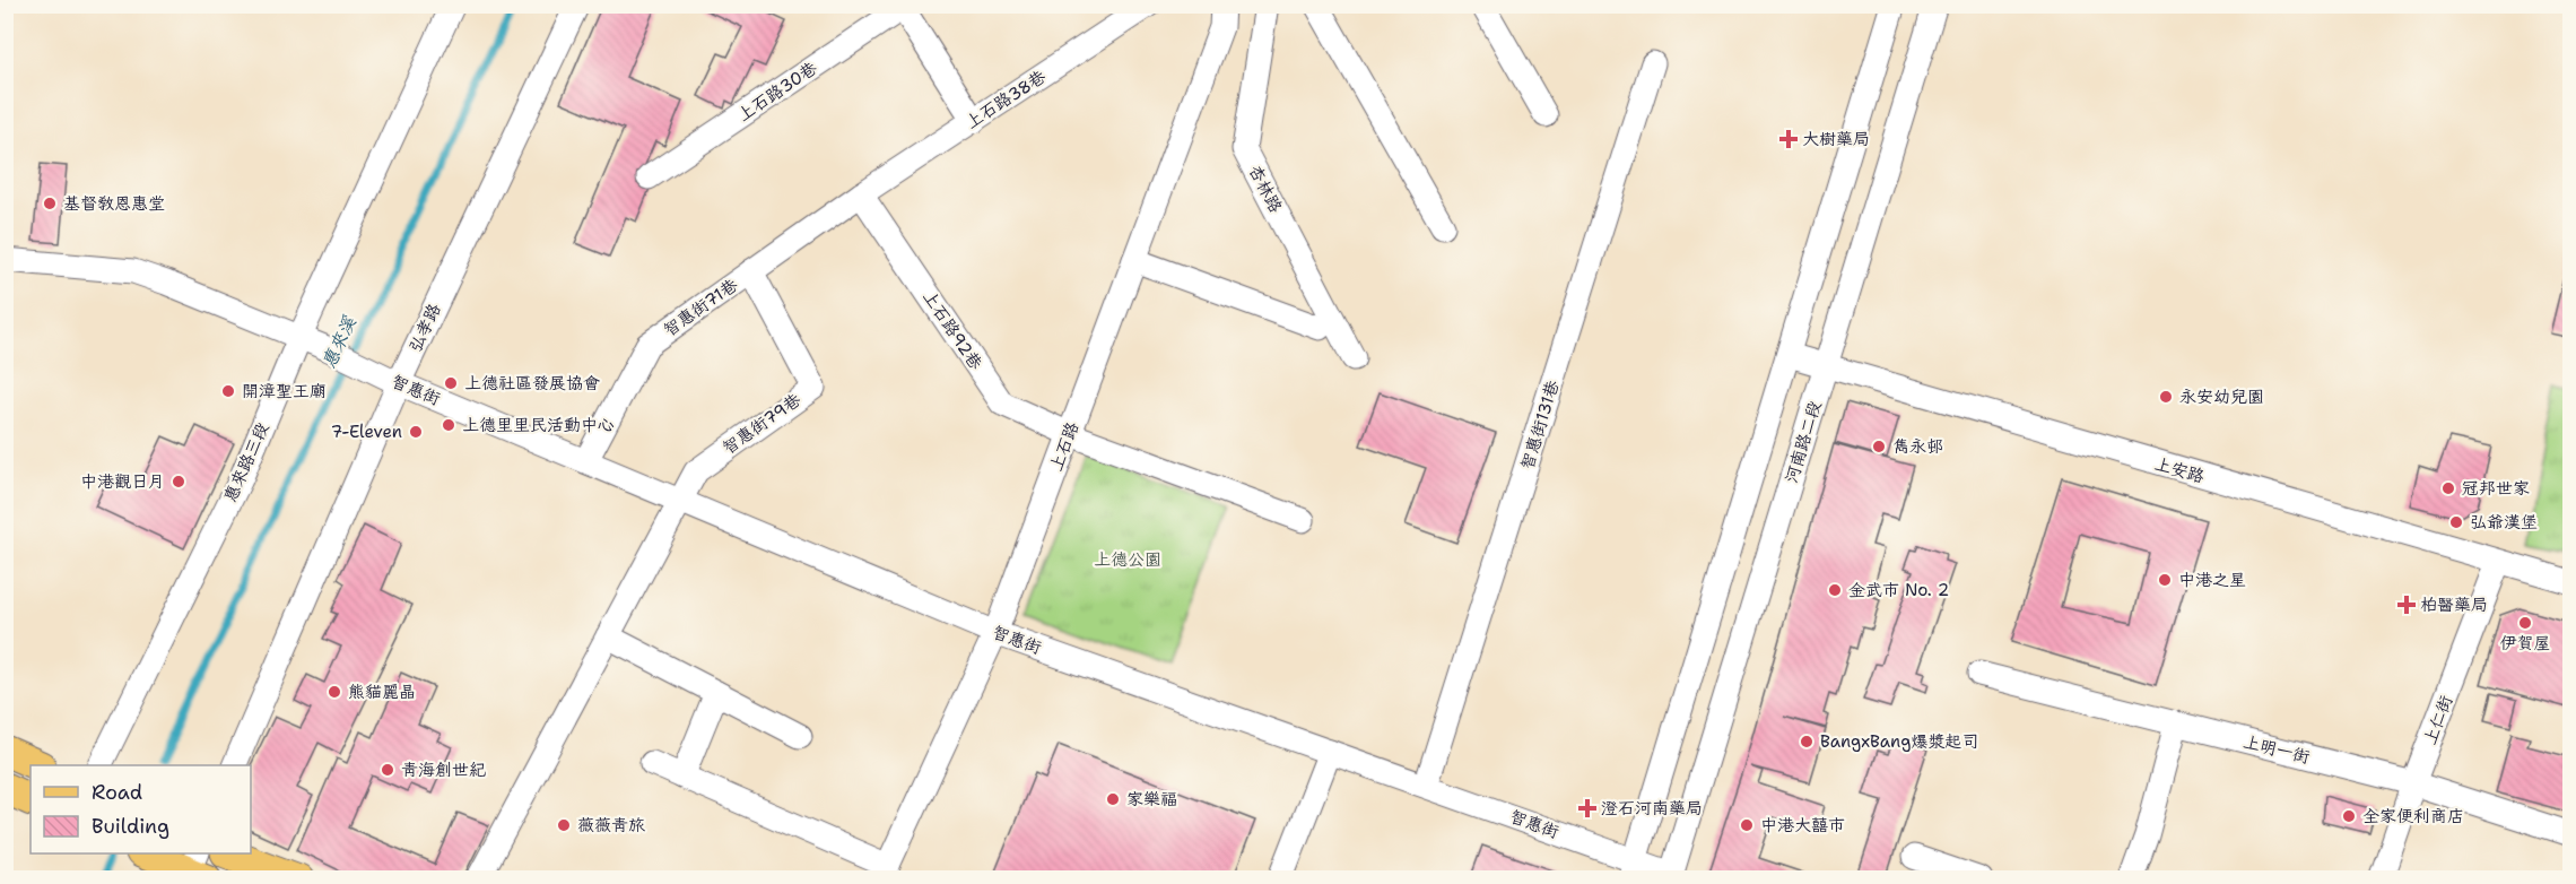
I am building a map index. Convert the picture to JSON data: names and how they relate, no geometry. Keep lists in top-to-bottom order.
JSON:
{
  "streets": {
    "street": [
      "上石路30巷",
      "上石路38巷",
      "杏林路",
      "智惠街71巷",
      "弘孝路",
      "上石路92巷",
      "智惠街",
      "智惠街79巷",
      "智惠街131巷",
      "河南路二段",
      "上石路",
      "惠來路三段",
      "上安路",
      "上仁街",
      "上明一街"
    ]
  },
  "crossings": [
    ["上石路38巷", "智惠街71巷"],
    ["上石路38巷", "上石路92巷"],
    ["智惠街71巷", "上石路92巷"],
    ["智惠街71巷", "智惠街"],
    ["智惠街71巷", "智惠街79巷"],
    ["弘孝路", "智惠街"],
    ["上石路92巷", "上石路"],
    ["智惠街", "智惠街79巷"],
    ["智惠街", "智惠街131巷"],
    ["智惠街", "河南路二段"],
    ["智惠街", "上石路"],
    ["智惠街", "惠來路三段"],
    ["河南路二段", "上安路"],
    ["上安路", "上仁街"],
    ["上仁街", "上明一街"]
  ],
  "water": ["惠來溪"],
  "parks": ["上德公園"],
  "places": {
    "health": ["大樹藥局", "柏醫藥局", "澄石河南藥局"],
    "other": [
      "基督教恩惠堂",
      "上德社區發展協會",
      "開漳聖王廟",
      "永安幼兒園",
      "上德里里民活動中心",
      "7-Eleven",
      "雋永邨",
      "中港觀日月",
      "冠邦世家",
      "弘爺漢堡",
      "中港之星",
      "金武市 No. 2",
      "伊賀屋",
      "熊貓麗晶",
      "BangxBang爆漿起司",
      "青海創世紀",
      "家樂福",
      "全家便利商店",
      "薇薇青旅",
      "中港大囍市"
    ]
  },
  "legend": ["Road", "Building"]
}
